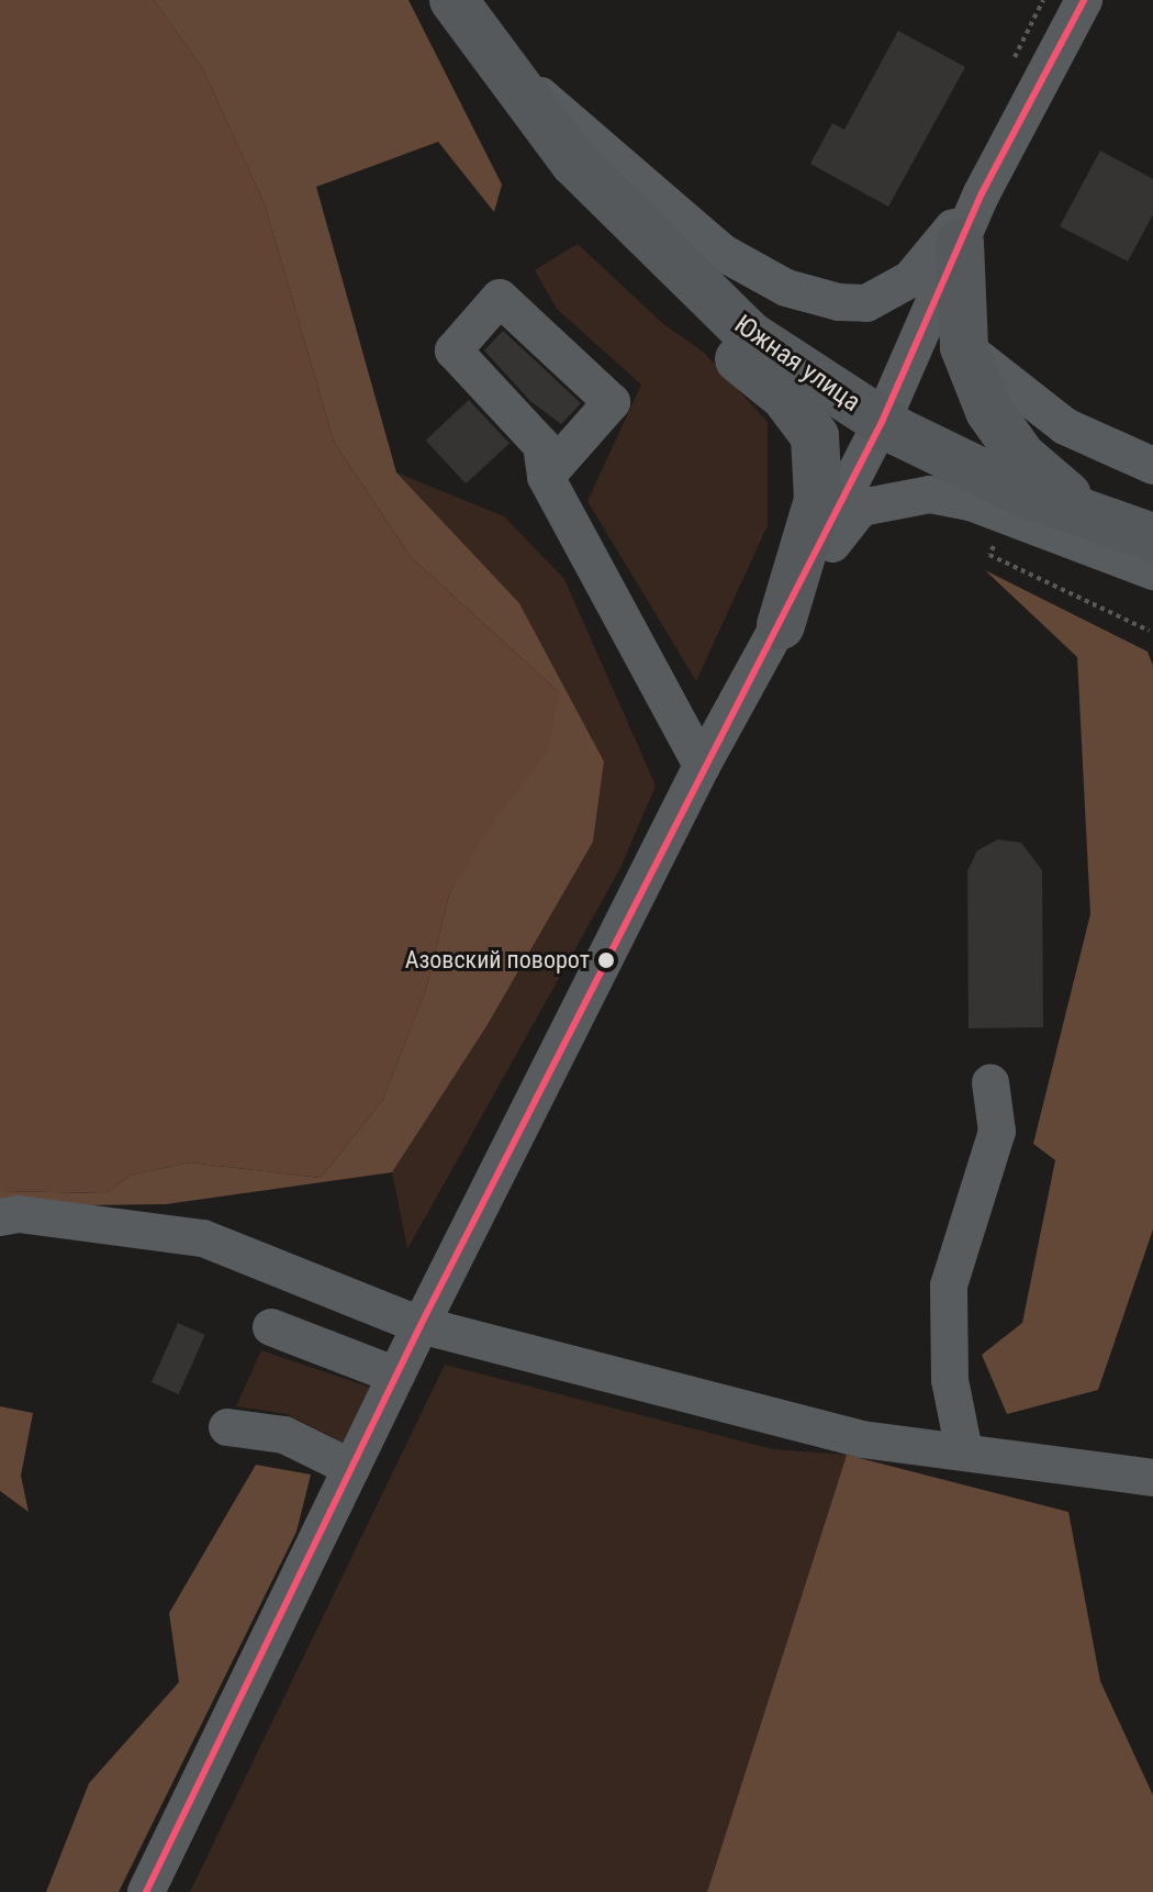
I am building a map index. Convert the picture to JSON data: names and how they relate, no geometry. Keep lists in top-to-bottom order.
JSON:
{
  "streets": {
    "highway": ["Южная улица"]
  },
  "places": ["Азовский поворот"]
}
